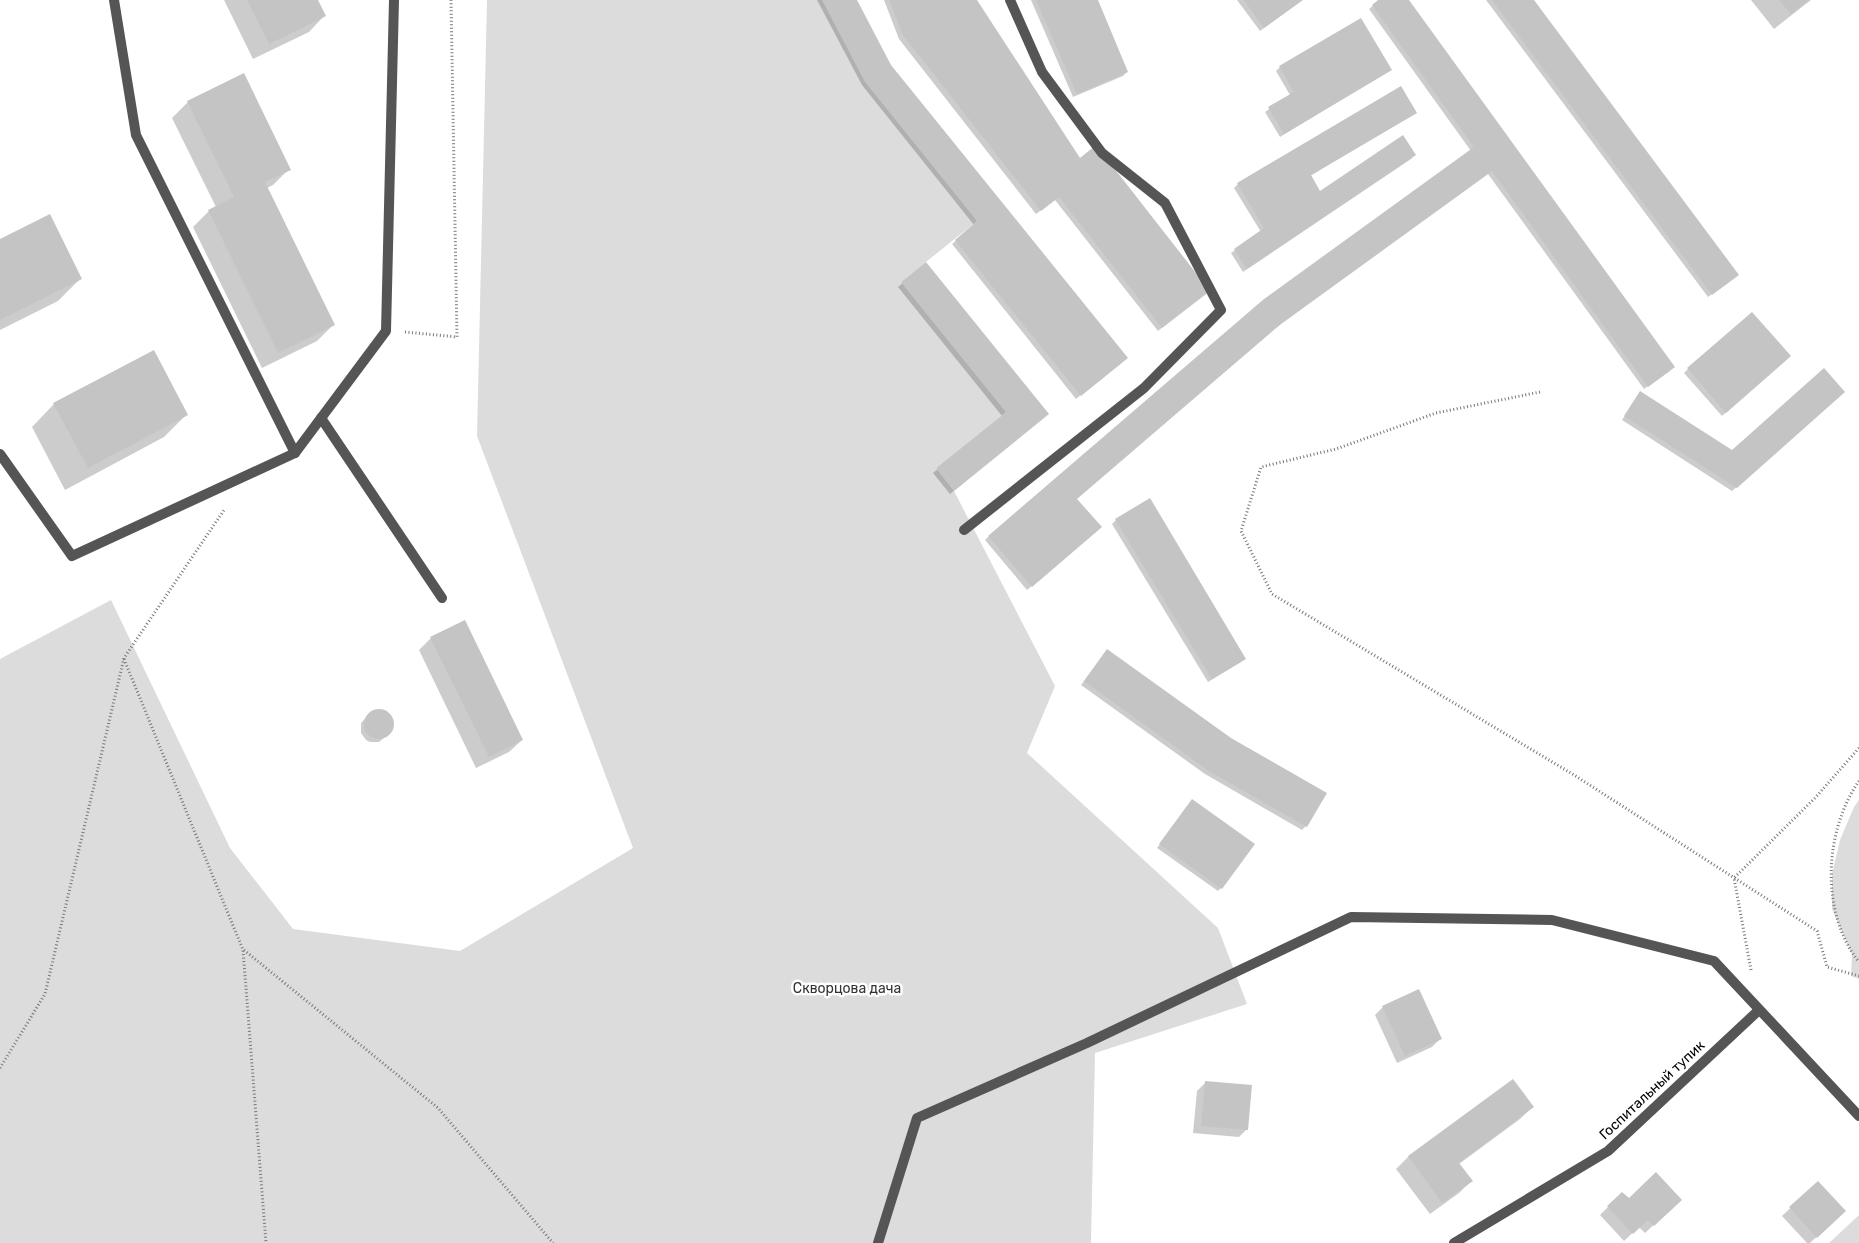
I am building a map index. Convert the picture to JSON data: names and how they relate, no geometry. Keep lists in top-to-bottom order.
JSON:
{
  "streets": {
    "street": ["Госпитальный тупик"]
  },
  "parks": ["Скворцова дача"]
}
